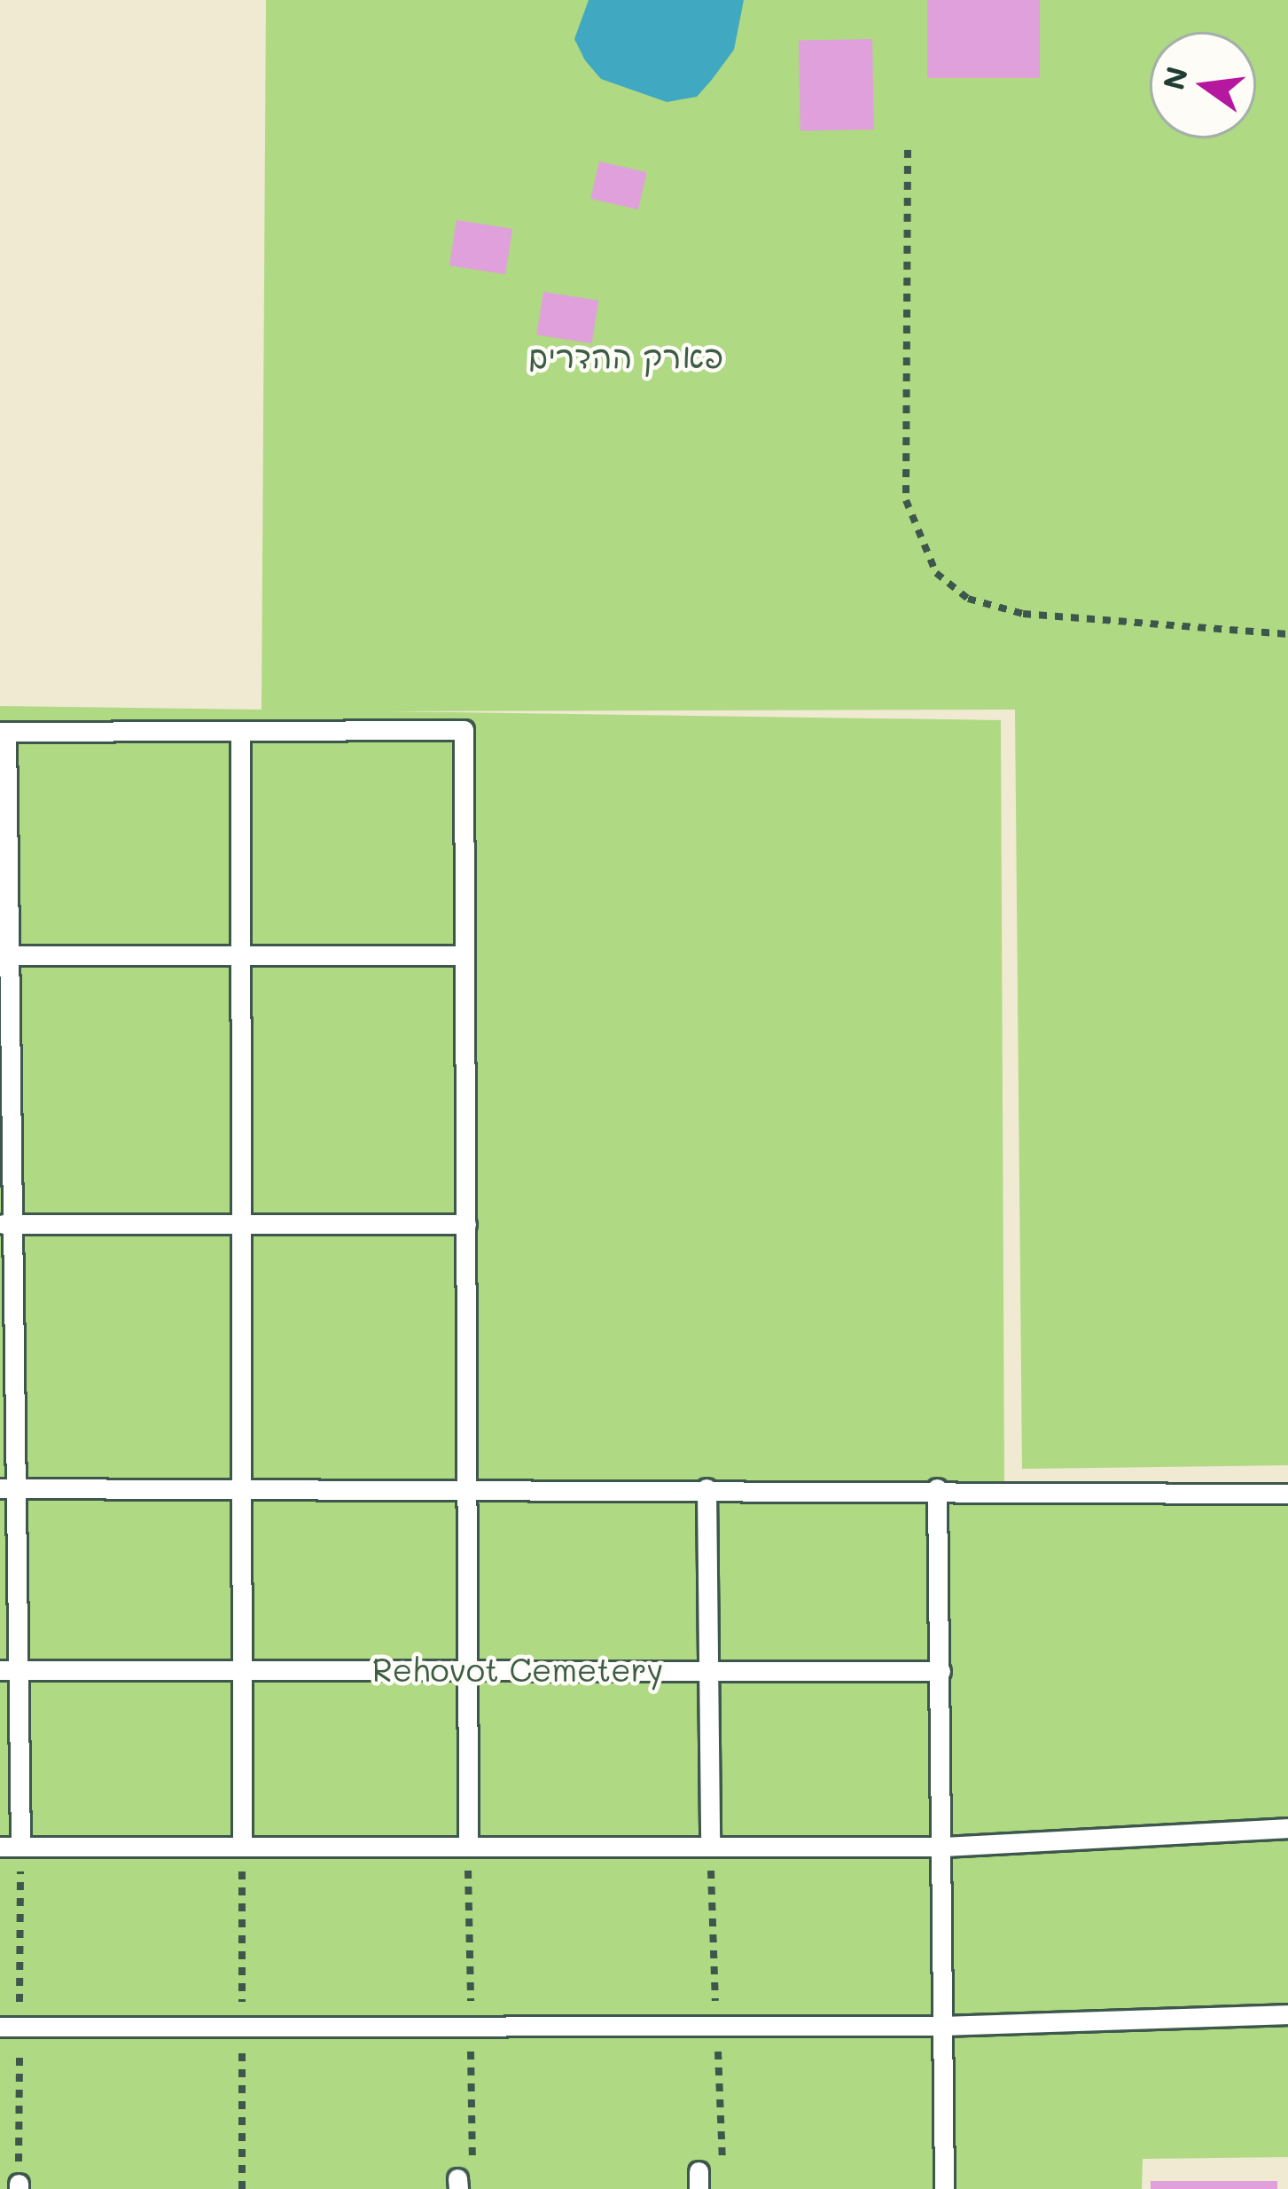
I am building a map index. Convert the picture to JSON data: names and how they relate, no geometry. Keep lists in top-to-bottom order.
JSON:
{
  "parks": ["פארק ההדרים", "Rehovot Cemetery"],
  "north": "left"
}
